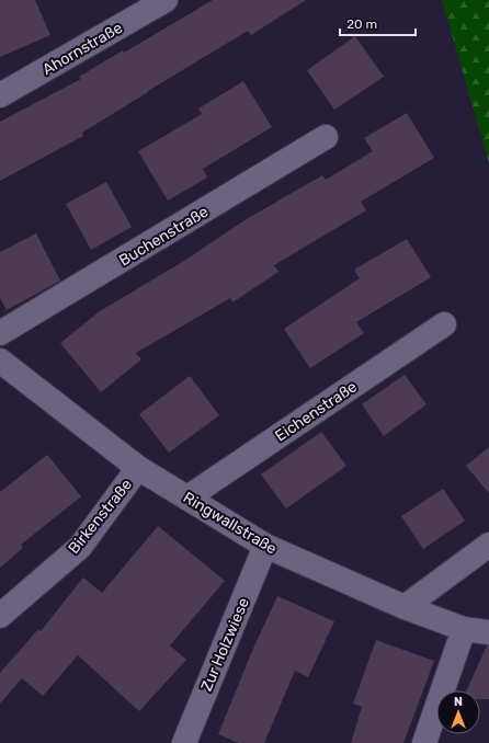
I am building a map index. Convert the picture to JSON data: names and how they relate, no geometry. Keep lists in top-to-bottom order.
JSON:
{
  "streets": {
    "street": [
      "Ahornstraße",
      "Buchenstraße",
      "Eichenstraße",
      "Birkenstraße",
      "Ringwallstraße",
      "Zur Holzwiese"
    ]
  },
  "crossings": [
    ["Eichenstraße", "Ringwallstraße"],
    ["Birkenstraße", "Ringwallstraße"],
    ["Ringwallstraße", "Zur Holzwiese"]
  ],
  "scale_bar": "20 m",
  "north": "top"
}
